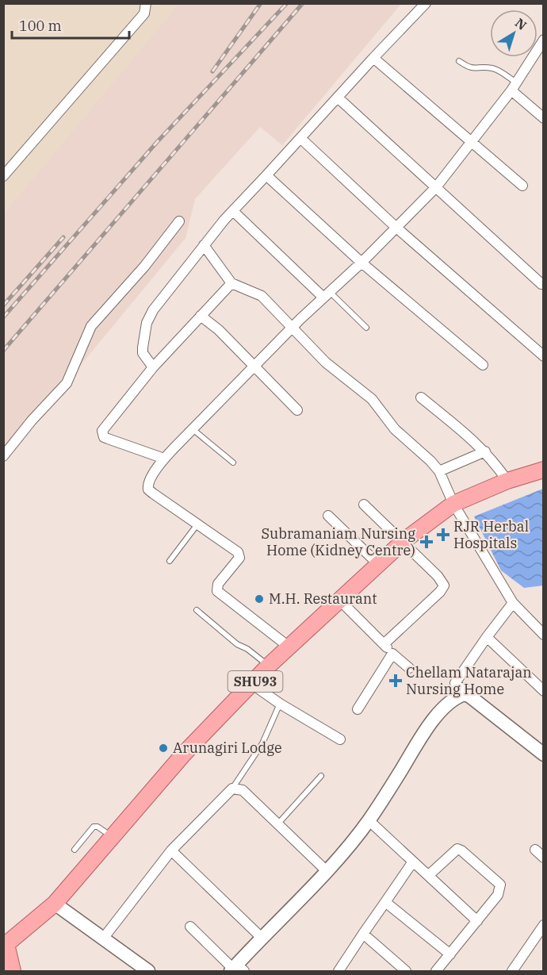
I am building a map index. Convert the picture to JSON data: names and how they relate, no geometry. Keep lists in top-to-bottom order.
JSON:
{
  "streets": {
    "main road": ["SHU93"]
  },
  "places": {
    "health": ["RJR Herbal Hospitals", "Subramaniam Nursing Home (Kidney Centre)", "Chellam Natarajan Nursing Home"],
    "other": ["M.H. Restaurant", "Arunagiri Lodge"]
  },
  "scale_bar": "100 m",
  "north": "top right"
}
